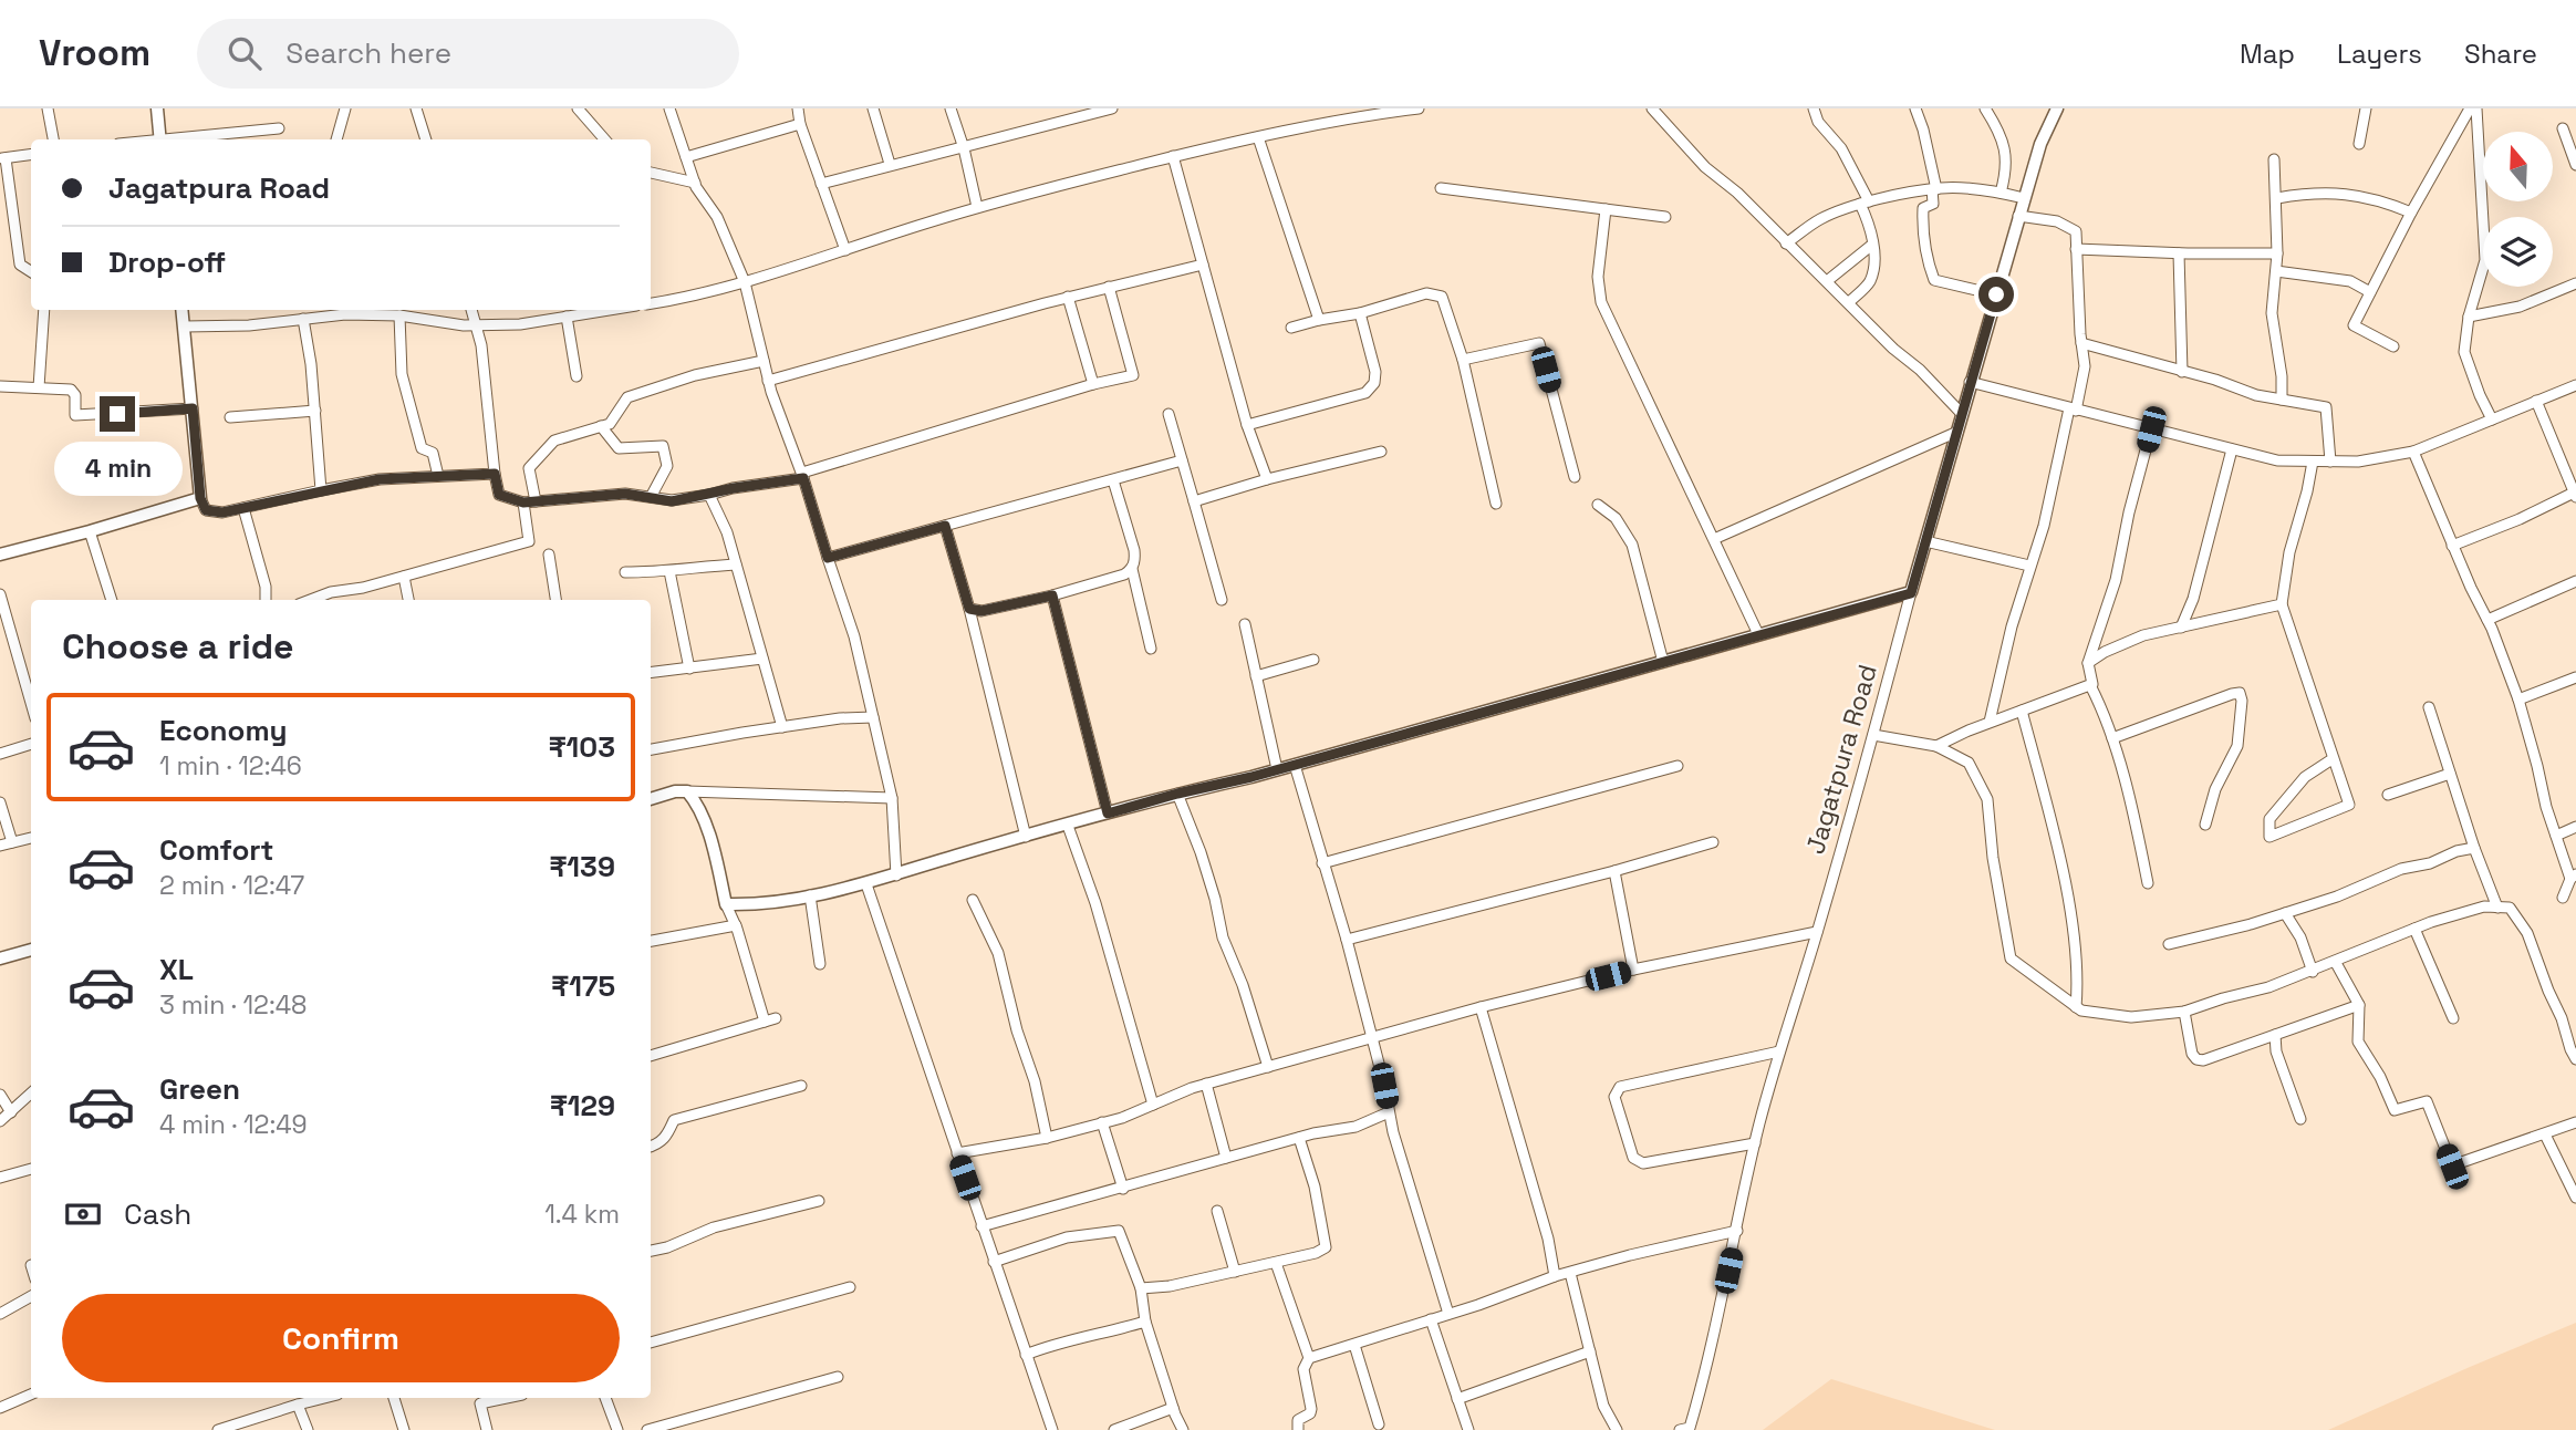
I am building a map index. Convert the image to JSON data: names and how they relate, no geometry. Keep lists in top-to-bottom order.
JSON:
{
  "streets": {
    "street": ["Jagatpura Road"]
  },
  "north": "top",
  "page": {
    "header": "Vroom",
    "search": "Search here",
    "nav": ["Map", "Layers", "Share"],
    "banner": ["Jagatpura Road", "Drop-off"],
    "bubble": "4 min",
    "heading": "Choose a ride",
    "list": [
      {
        "name": "Economy",
        "note": "1 min · 12:46",
        "value": "₹103"
      },
      {
        "name": "Comfort",
        "note": "2 min · 12:47",
        "value": "₹139"
      },
      {
        "name": "XL",
        "note": "3 min · 12:48",
        "value": "₹175"
      },
      {
        "name": "Green",
        "note": "4 min · 12:49",
        "value": "₹129"
      }
    ],
    "pay": ["Cash", "1.4 km"],
    "buttons": "Confirm"
  }
}
